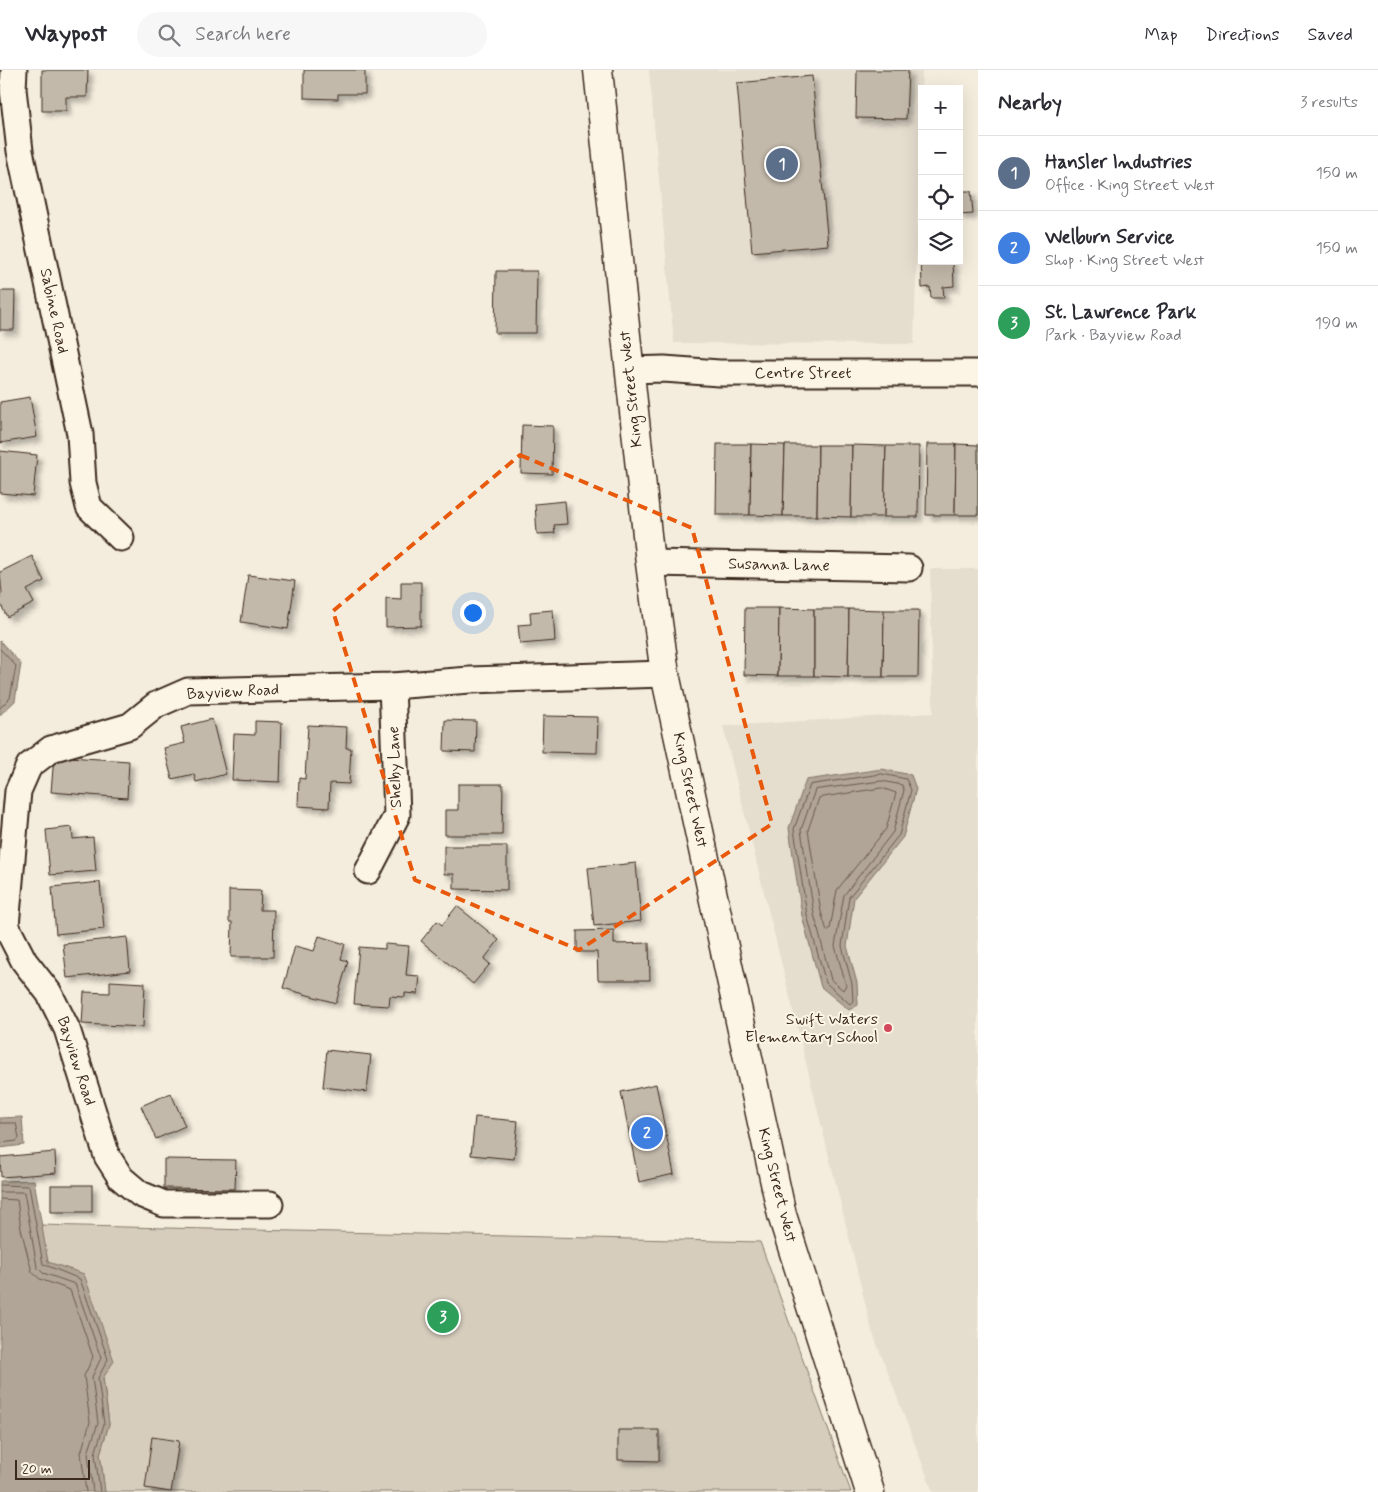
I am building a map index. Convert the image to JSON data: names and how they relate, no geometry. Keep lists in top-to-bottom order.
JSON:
{
  "streets": {
    "main road": ["King Street West"],
    "street": [
      "Sabine Road",
      "Centre Street",
      "Susanna Lane",
      "Bayview Road",
      "Shelby Lane"
    ]
  },
  "crossings": [
    ["Centre Street", "King Street West"],
    ["King Street West", "Susanna Lane"],
    ["King Street West", "Bayview Road"],
    ["Bayview Road", "Shelby Lane"]
  ],
  "places": ["Swift Waters Elementary School"],
  "scale_bar": "20 m",
  "page": {
    "header": "Waypost",
    "search": "Search here",
    "nav": ["Map", "Directions", "Saved"],
    "heading": ["Nearby", "3 results"],
    "map_buttons": ["+", "−"],
    "list": [
      {
        "mark": "1",
        "name": "Hansler Industries",
        "note": "Office · King Street West",
        "value": "150 m"
      },
      {
        "mark": "2",
        "name": "Welburn Service",
        "note": "Shop · King Street West",
        "value": "150 m"
      },
      {
        "mark": "3",
        "name": "St. Lawrence Park",
        "note": "Park · Bayview Road",
        "value": "190 m"
      }
    ],
    "pins": ["1", "2", "3"],
    "scale": "20 m"
  }
}
